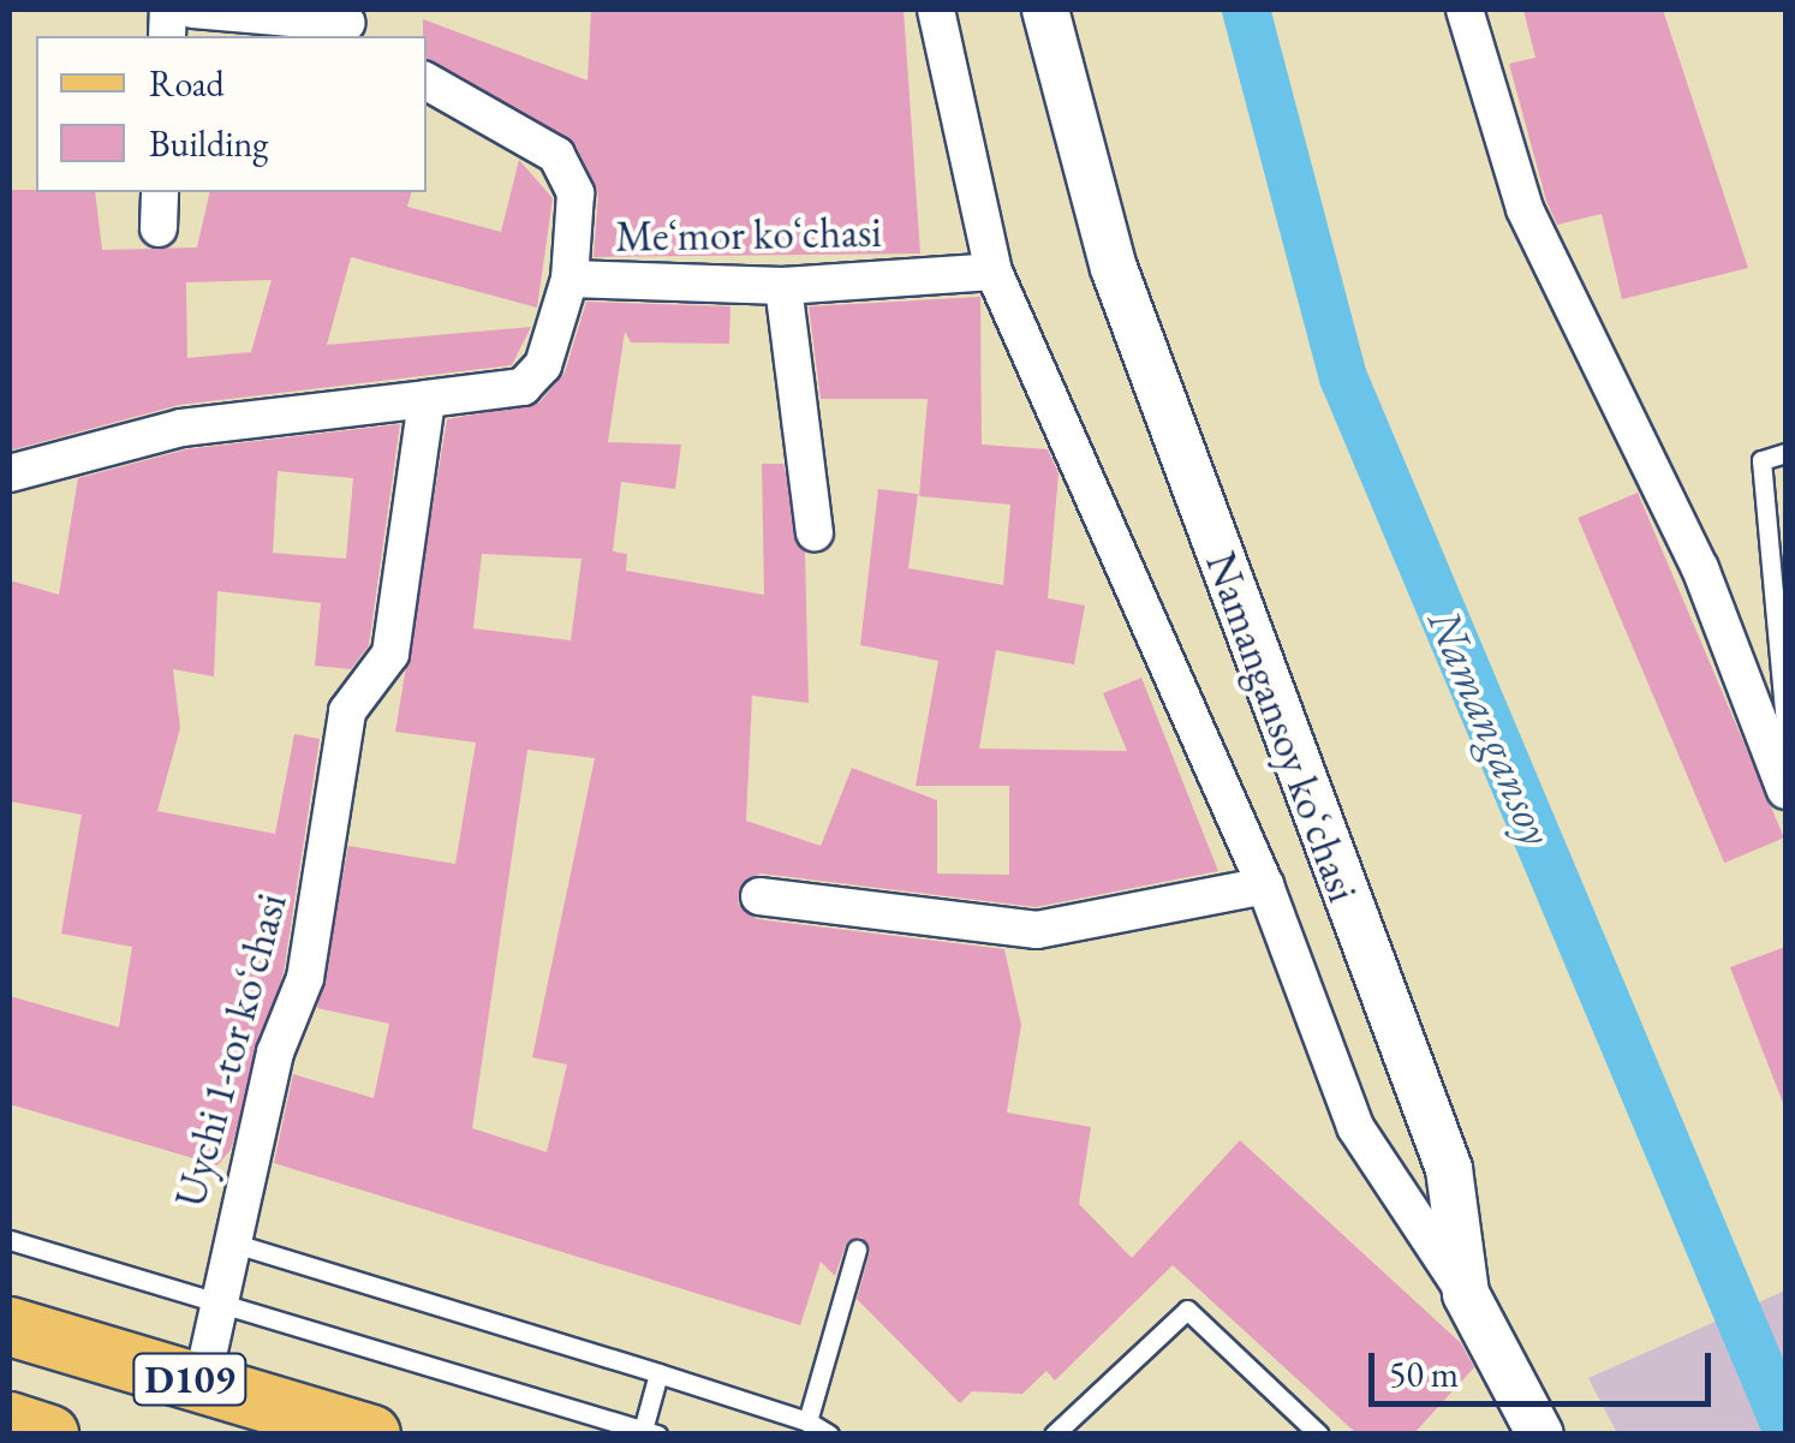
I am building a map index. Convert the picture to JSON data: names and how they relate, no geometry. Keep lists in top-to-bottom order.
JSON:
{
  "streets": {
    "main road": ["D109"],
    "street": ["Meʻmor koʻchasi", "Namangansoy koʻchasi", "Uychi 1-tor koʻchasi"]
  },
  "crossings": [
    ["Uychi 1-tor koʻchasi", "D109"]
  ],
  "water": ["Namangansoy"],
  "legend": ["Road", "Building"],
  "scale_bar": "50 m"
}
